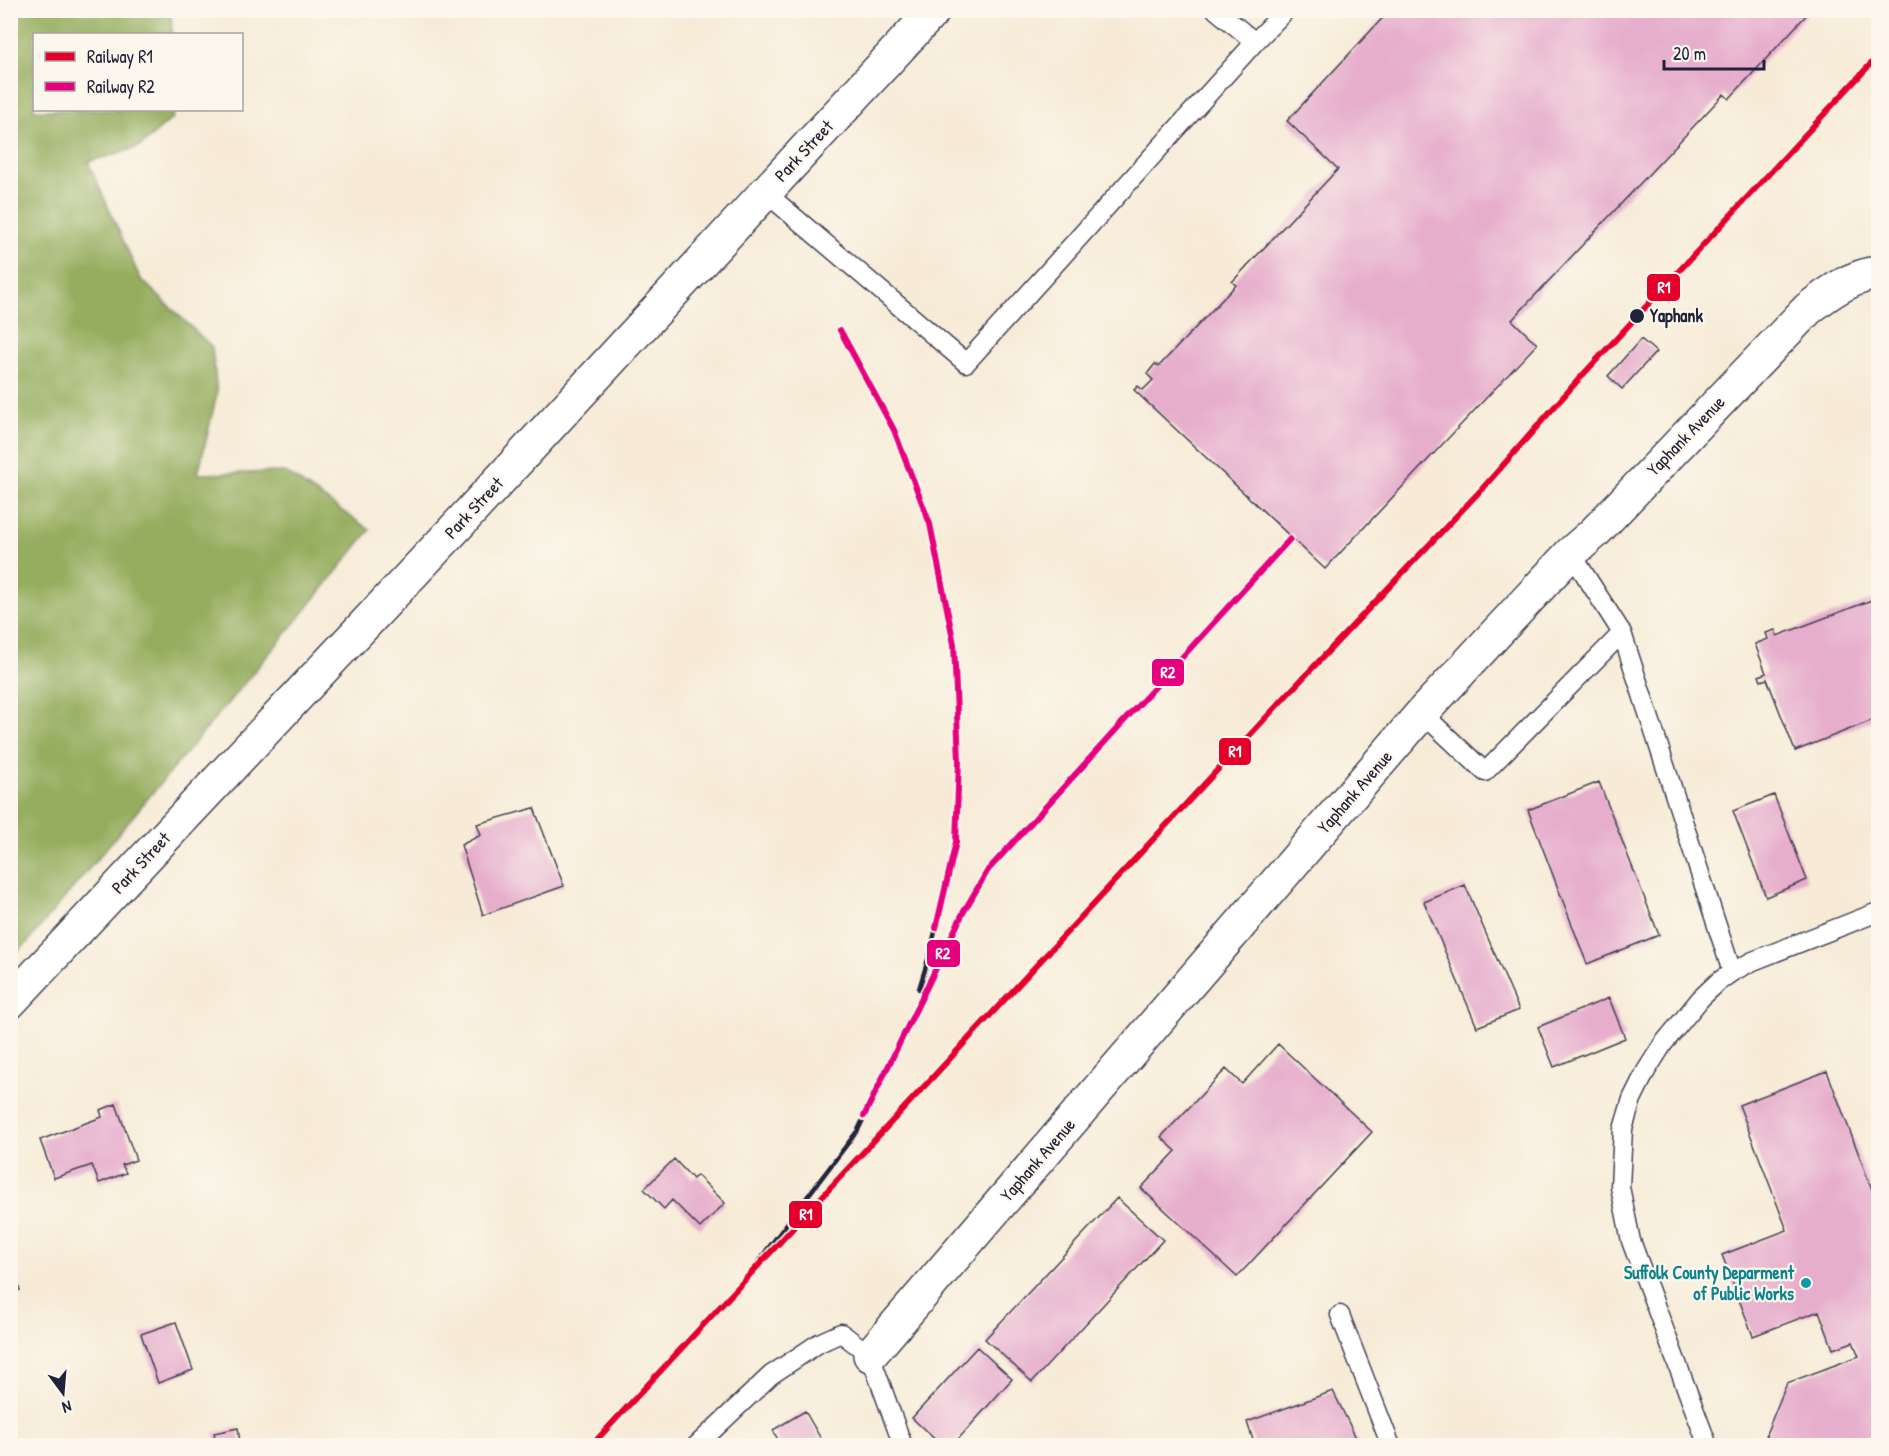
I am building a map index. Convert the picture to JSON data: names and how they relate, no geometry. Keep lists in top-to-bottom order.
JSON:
{
  "streets": {
    "street": ["Park Street", "Yaphank Avenue"]
  },
  "places": ["Yaphank", "Suffolk County Deparment of Public Works"],
  "lines": ["rail line R1", "rail line R2"],
  "legend": ["Railway R1", "Railway R2"],
  "scale_bar": "20 m",
  "north": "bottom"
}
